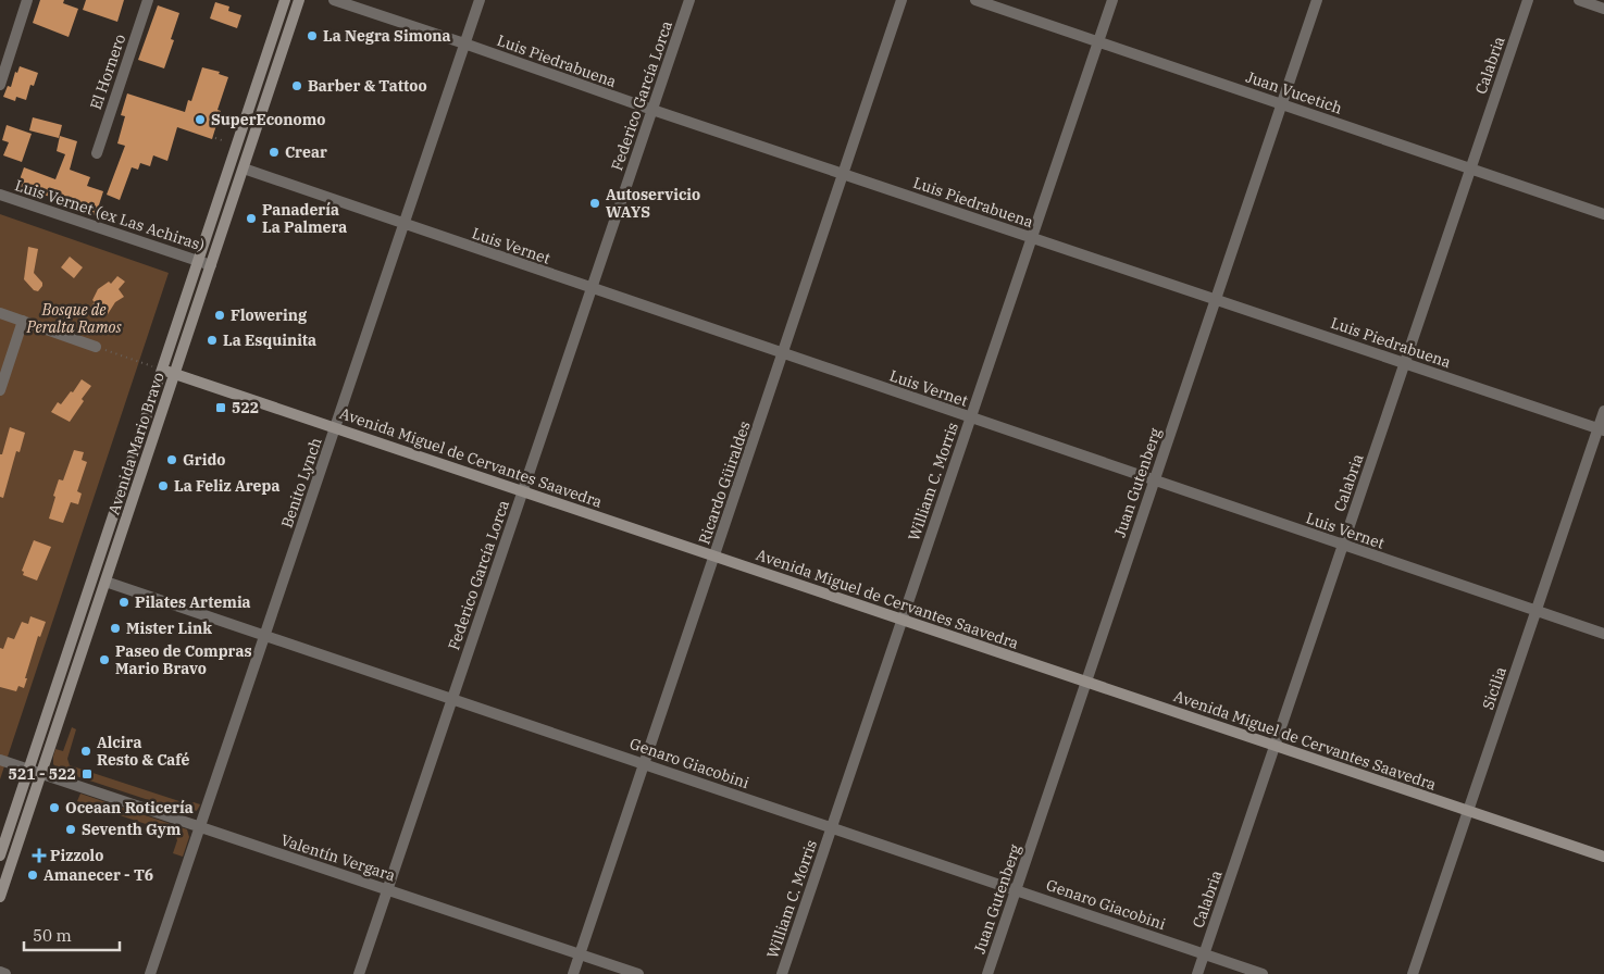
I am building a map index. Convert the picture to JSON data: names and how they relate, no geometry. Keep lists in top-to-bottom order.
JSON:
{
  "streets": {
    "main road": ["Avenida Mario Bravo", "Avenida Miguel de Cervantes Saavedra"],
    "street": [
      "Luis Piedrabuena",
      "Calabria",
      "El Hornero",
      "Juan Vucetich",
      "Federico García Lorca",
      "Luis Vernet (ex Las Achiras)",
      "Luis Vernet",
      "William C. Morris",
      "Benito Lynch",
      "Ricardo Güiraldes",
      "Juan Gutenberg",
      "Sicilia",
      "Genaro Giacobini",
      "Valentín Vergara"
    ]
  },
  "crossings": [
    ["Luis Piedrabuena", "Calabria"],
    ["Luis Piedrabuena", "Federico García Lorca"],
    ["Luis Piedrabuena", "William C. Morris"],
    ["Luis Piedrabuena", "Benito Lynch"],
    ["Luis Piedrabuena", "Ricardo Güiraldes"],
    ["Luis Piedrabuena", "Juan Gutenberg"],
    ["Luis Piedrabuena", "Sicilia"],
    ["Calabria", "Juan Vucetich"],
    ["Calabria", "Luis Vernet"],
    ["Calabria", "Avenida Miguel de Cervantes Saavedra"],
    ["Calabria", "Genaro Giacobini"],
    ["Juan Vucetich", "William C. Morris"],
    ["Juan Vucetich", "Juan Gutenberg"],
    ["Federico García Lorca", "Luis Vernet"],
    ["Federico García Lorca", "Avenida Miguel de Cervantes Saavedra"],
    ["Federico García Lorca", "Genaro Giacobini"],
    ["Federico García Lorca", "Valentín Vergara"],
    ["Luis Vernet (ex Las Achiras)", "Avenida Mario Bravo"],
    ["Luis Vernet", "Avenida Mario Bravo"],
    ["Luis Vernet", "William C. Morris"],
    ["Luis Vernet", "Benito Lynch"],
    ["Luis Vernet", "Ricardo Güiraldes"],
    ["Luis Vernet", "Juan Gutenberg"],
    ["Luis Vernet", "Sicilia"],
    ["Avenida Mario Bravo", "Avenida Miguel de Cervantes Saavedra"],
    ["Avenida Mario Bravo", "Genaro Giacobini"],
    ["Avenida Mario Bravo", "Valentín Vergara"],
    ["Avenida Miguel de Cervantes Saavedra", "William C. Morris"],
    ["Avenida Miguel de Cervantes Saavedra", "Benito Lynch"],
    ["Avenida Miguel de Cervantes Saavedra", "Ricardo Güiraldes"],
    ["Avenida Miguel de Cervantes Saavedra", "Juan Gutenberg"],
    ["Avenida Miguel de Cervantes Saavedra", "Sicilia"],
    ["William C. Morris", "Genaro Giacobini"],
    ["Benito Lynch", "Genaro Giacobini"],
    ["Benito Lynch", "Valentín Vergara"],
    ["Ricardo Güiraldes", "Genaro Giacobini"],
    ["Ricardo Güiraldes", "Valentín Vergara"],
    ["Juan Gutenberg", "Genaro Giacobini"]
  ],
  "parks": ["Bosque de Peralta Ramos"],
  "places": {
    "other": [
      "La Negra Simona",
      "Barber & Tattoo",
      "SuperEconomo",
      "Crear",
      "Autoservicio WAYS",
      "Panadería La Palmera",
      "Flowering",
      "La Esquinita",
      "Grido",
      "La Feliz Arepa",
      "Pilates Artemia",
      "Mister Link",
      "Paseo de Compras Mario Bravo",
      "Alcira Resto & Café",
      "Oceaan Roticería",
      "Seventh Gym",
      "Amanecer - T6"
    ],
    "transit": ["522", "521 - 522"],
    "health": ["Pizzolo"]
  },
  "scale_bar": "50 m"
}
